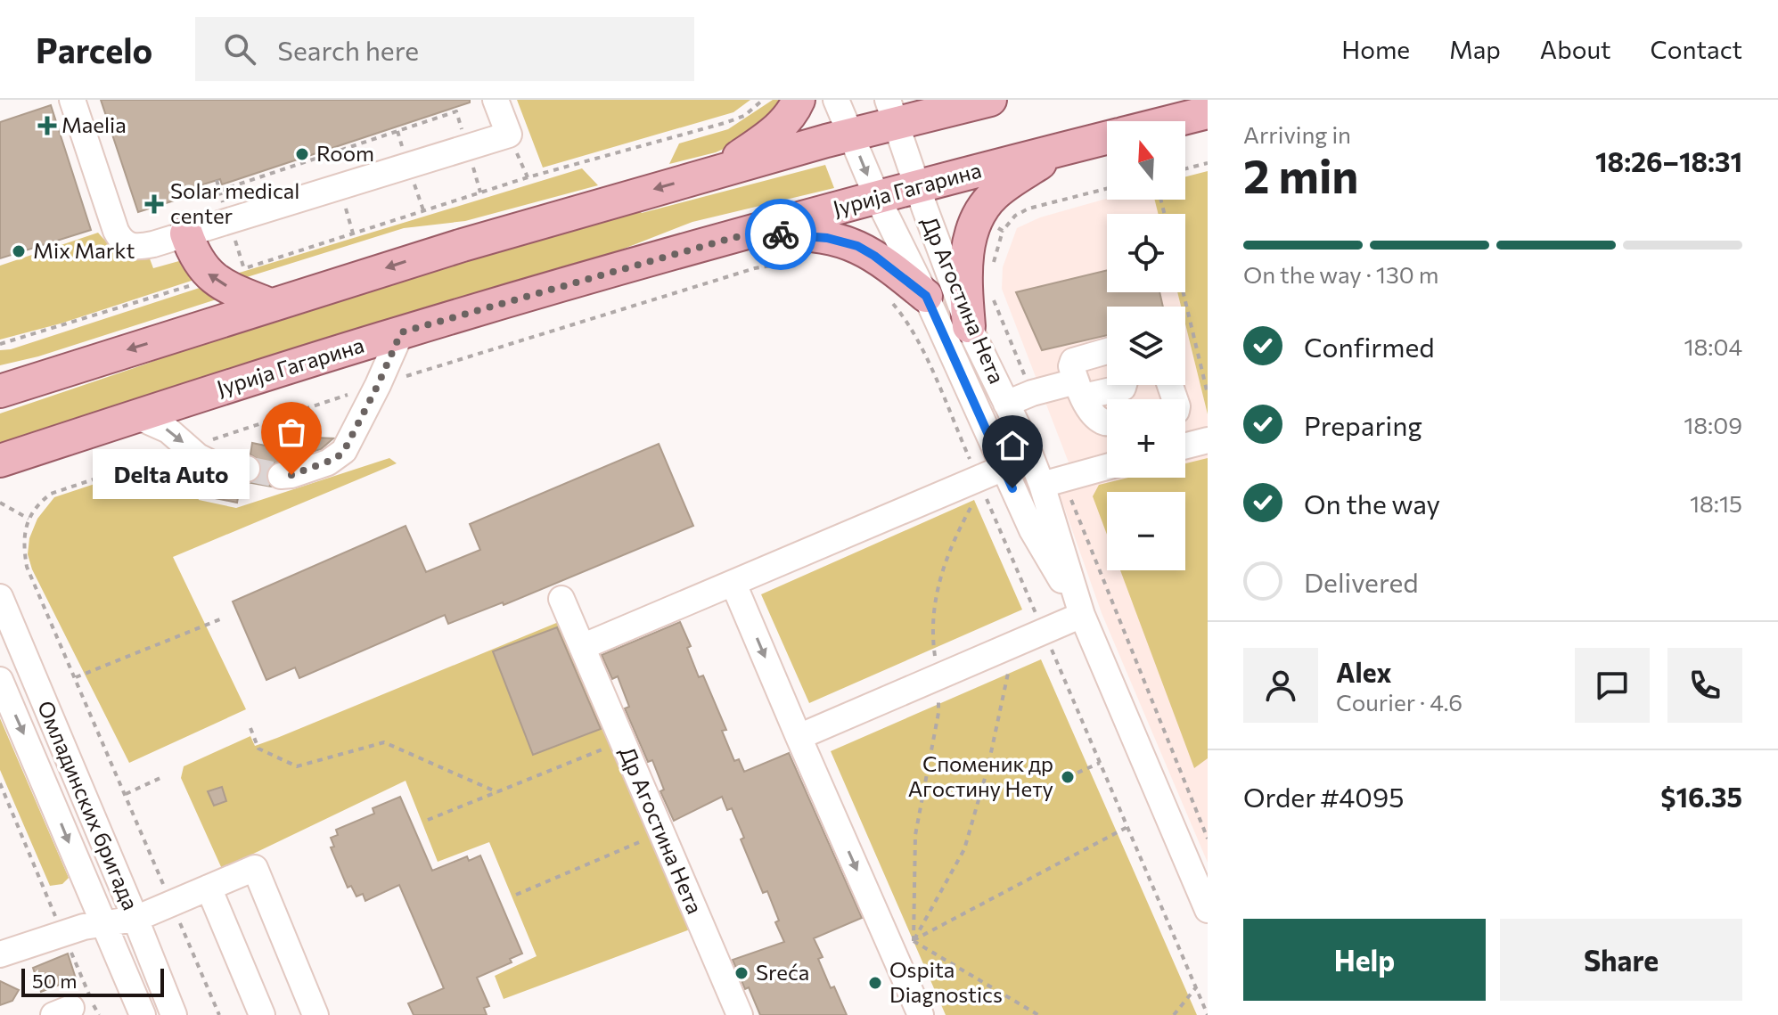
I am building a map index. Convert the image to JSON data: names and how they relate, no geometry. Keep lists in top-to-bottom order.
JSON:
{
  "streets": {
    "main road": ["Јурија Гагарина"],
    "street": ["Др Агостина Нета", "Омладинских бригада"]
  },
  "crossings": [
    ["Јурија Гагарина", "Др Агостина Нета"]
  ],
  "places": {
    "health": ["Maelia", "Solar medical center"],
    "other": [
      "Room",
      "Mix Markt",
      "Delta Auto",
      "Споменик др Агостину Нету",
      "Sreća",
      "Ospita Diagnostics"
    ]
  },
  "scale_bar": "50 m",
  "north": "top",
  "page": {
    "header": "Parcelo",
    "search": "Search here",
    "nav": [
      "Home",
      "Map",
      "About",
      "Contact"
    ],
    "heading": ["2 min", "Arriving in", "18:26–18:31"],
    "panel": [
      "Alex",
      "Courier · 4.6",
      "Order #4095",
      "$16.35"
    ],
    "map_buttons": ["+", "−"],
    "bar": "On the way · 130 m",
    "list": [
      ["Confirmed", "18:04"],
      ["Preparing", "18:09"],
      ["On the way", "18:15"],
      "Delivered"
    ],
    "bubble": "Delta Auto",
    "buttons": ["Help", "Share"],
    "scale": "50 m"
  }
}
